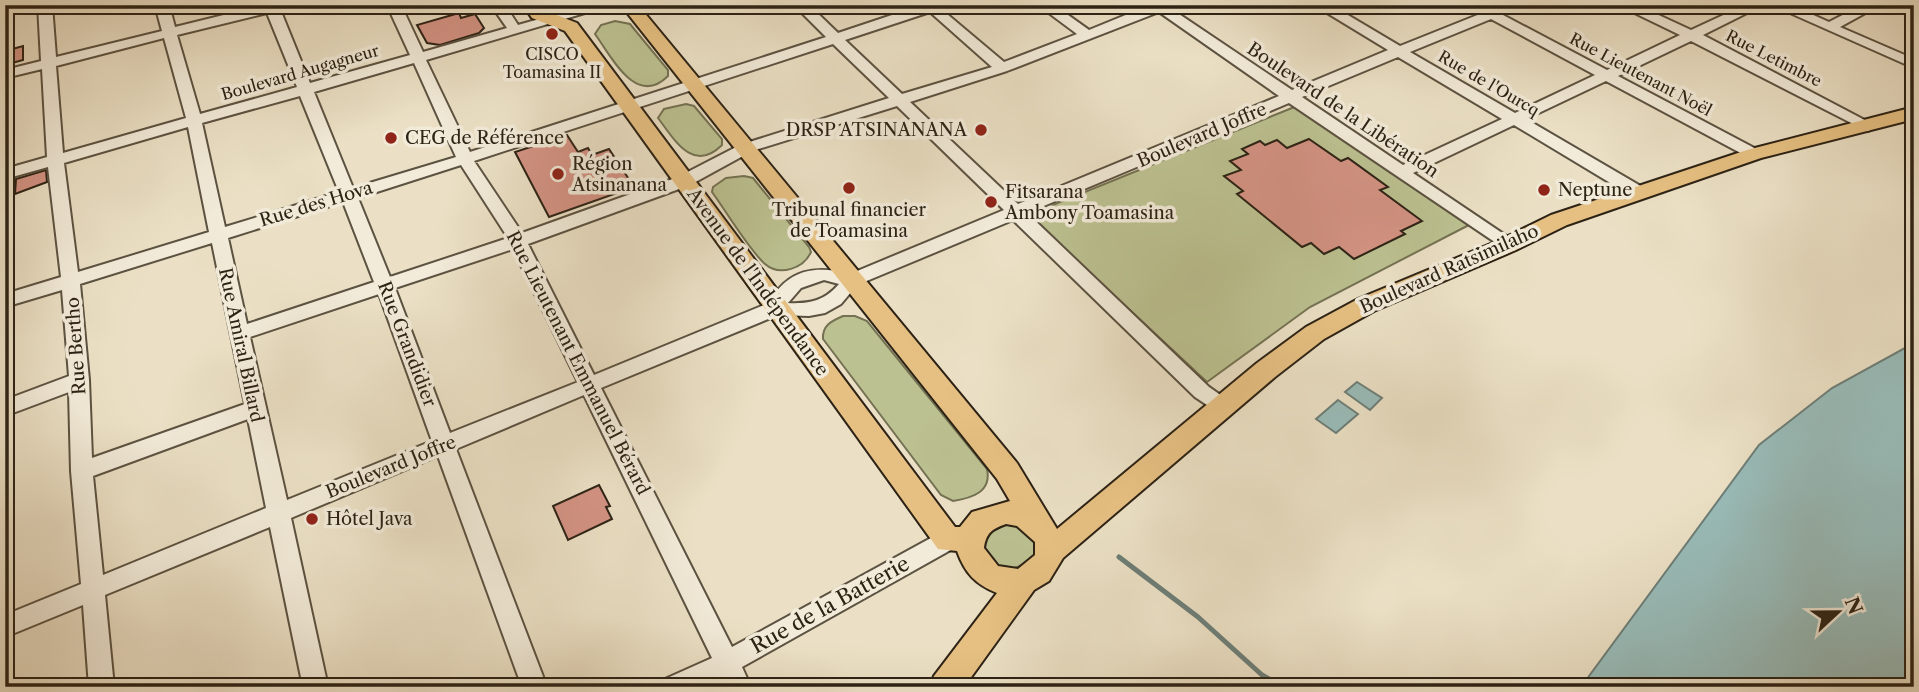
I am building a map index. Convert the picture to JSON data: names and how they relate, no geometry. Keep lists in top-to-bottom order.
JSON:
{
  "streets": {
    "main road": ["Boulevard Ratsimilaho", "Avenue de l'Indépendance"],
    "street": [
      "Rue Letimbre",
      "Boulevard Augagneur",
      "Rue Lieutenant Noël",
      "Rue de l'Ourcq",
      "Boulevard de la Libération",
      "Boulevard Joffre",
      "Rue des Hova",
      "Rue Grandidier",
      "Rue Amiral Billard",
      "Rue Bertho",
      "Rue Lieutenant Emmanuel Bérard",
      "Rue de la Batterie"
    ]
  },
  "crossings": [
    ["Rue Letimbre", "Boulevard Ratsimilaho"],
    ["Boulevard Augagneur", "Avenue de l'Indépendance"],
    ["Boulevard Augagneur", "Rue Grandidier"],
    ["Boulevard Augagneur", "Rue Amiral Billard"],
    ["Boulevard Augagneur", "Rue Bertho"],
    ["Boulevard Augagneur", "Rue Lieutenant Emmanuel Bérard"],
    ["Rue Lieutenant Noël", "Boulevard Joffre"],
    ["Rue Lieutenant Noël", "Boulevard Ratsimilaho"],
    ["Rue de l'Ourcq", "Boulevard Joffre"],
    ["Rue de l'Ourcq", "Boulevard Ratsimilaho"],
    ["Boulevard de la Libération", "Boulevard Joffre"],
    ["Boulevard de la Libération", "Boulevard Ratsimilaho"],
    ["Boulevard Joffre", "Avenue de l'Indépendance"],
    ["Boulevard Joffre", "Rue Grandidier"],
    ["Boulevard Joffre", "Rue Amiral Billard"],
    ["Boulevard Joffre", "Rue Bertho"],
    ["Boulevard Joffre", "Rue Lieutenant Emmanuel Bérard"],
    ["Rue des Hova", "Avenue de l'Indépendance"],
    ["Rue des Hova", "Rue Grandidier"],
    ["Rue des Hova", "Rue Amiral Billard"],
    ["Rue des Hova", "Rue Bertho"],
    ["Rue des Hova", "Rue Lieutenant Emmanuel Bérard"],
    ["Boulevard Ratsimilaho", "Avenue de l'Indépendance"],
    ["Boulevard Ratsimilaho", "Rue de la Batterie"],
    ["Avenue de l'Indépendance", "Rue de la Batterie"],
    ["Rue Lieutenant Emmanuel Bérard", "Rue de la Batterie"]
  ],
  "places": [
    "CISCO Toamasina II",
    "DRSP ATSINANANA",
    "CEG de Référence",
    "Région Atsinanana",
    "Tribunal financier de Toamasina",
    "Neptune",
    "Fitsarana Ambony Toamasina",
    "Hôtel Java"
  ],
  "north": "right"
}
